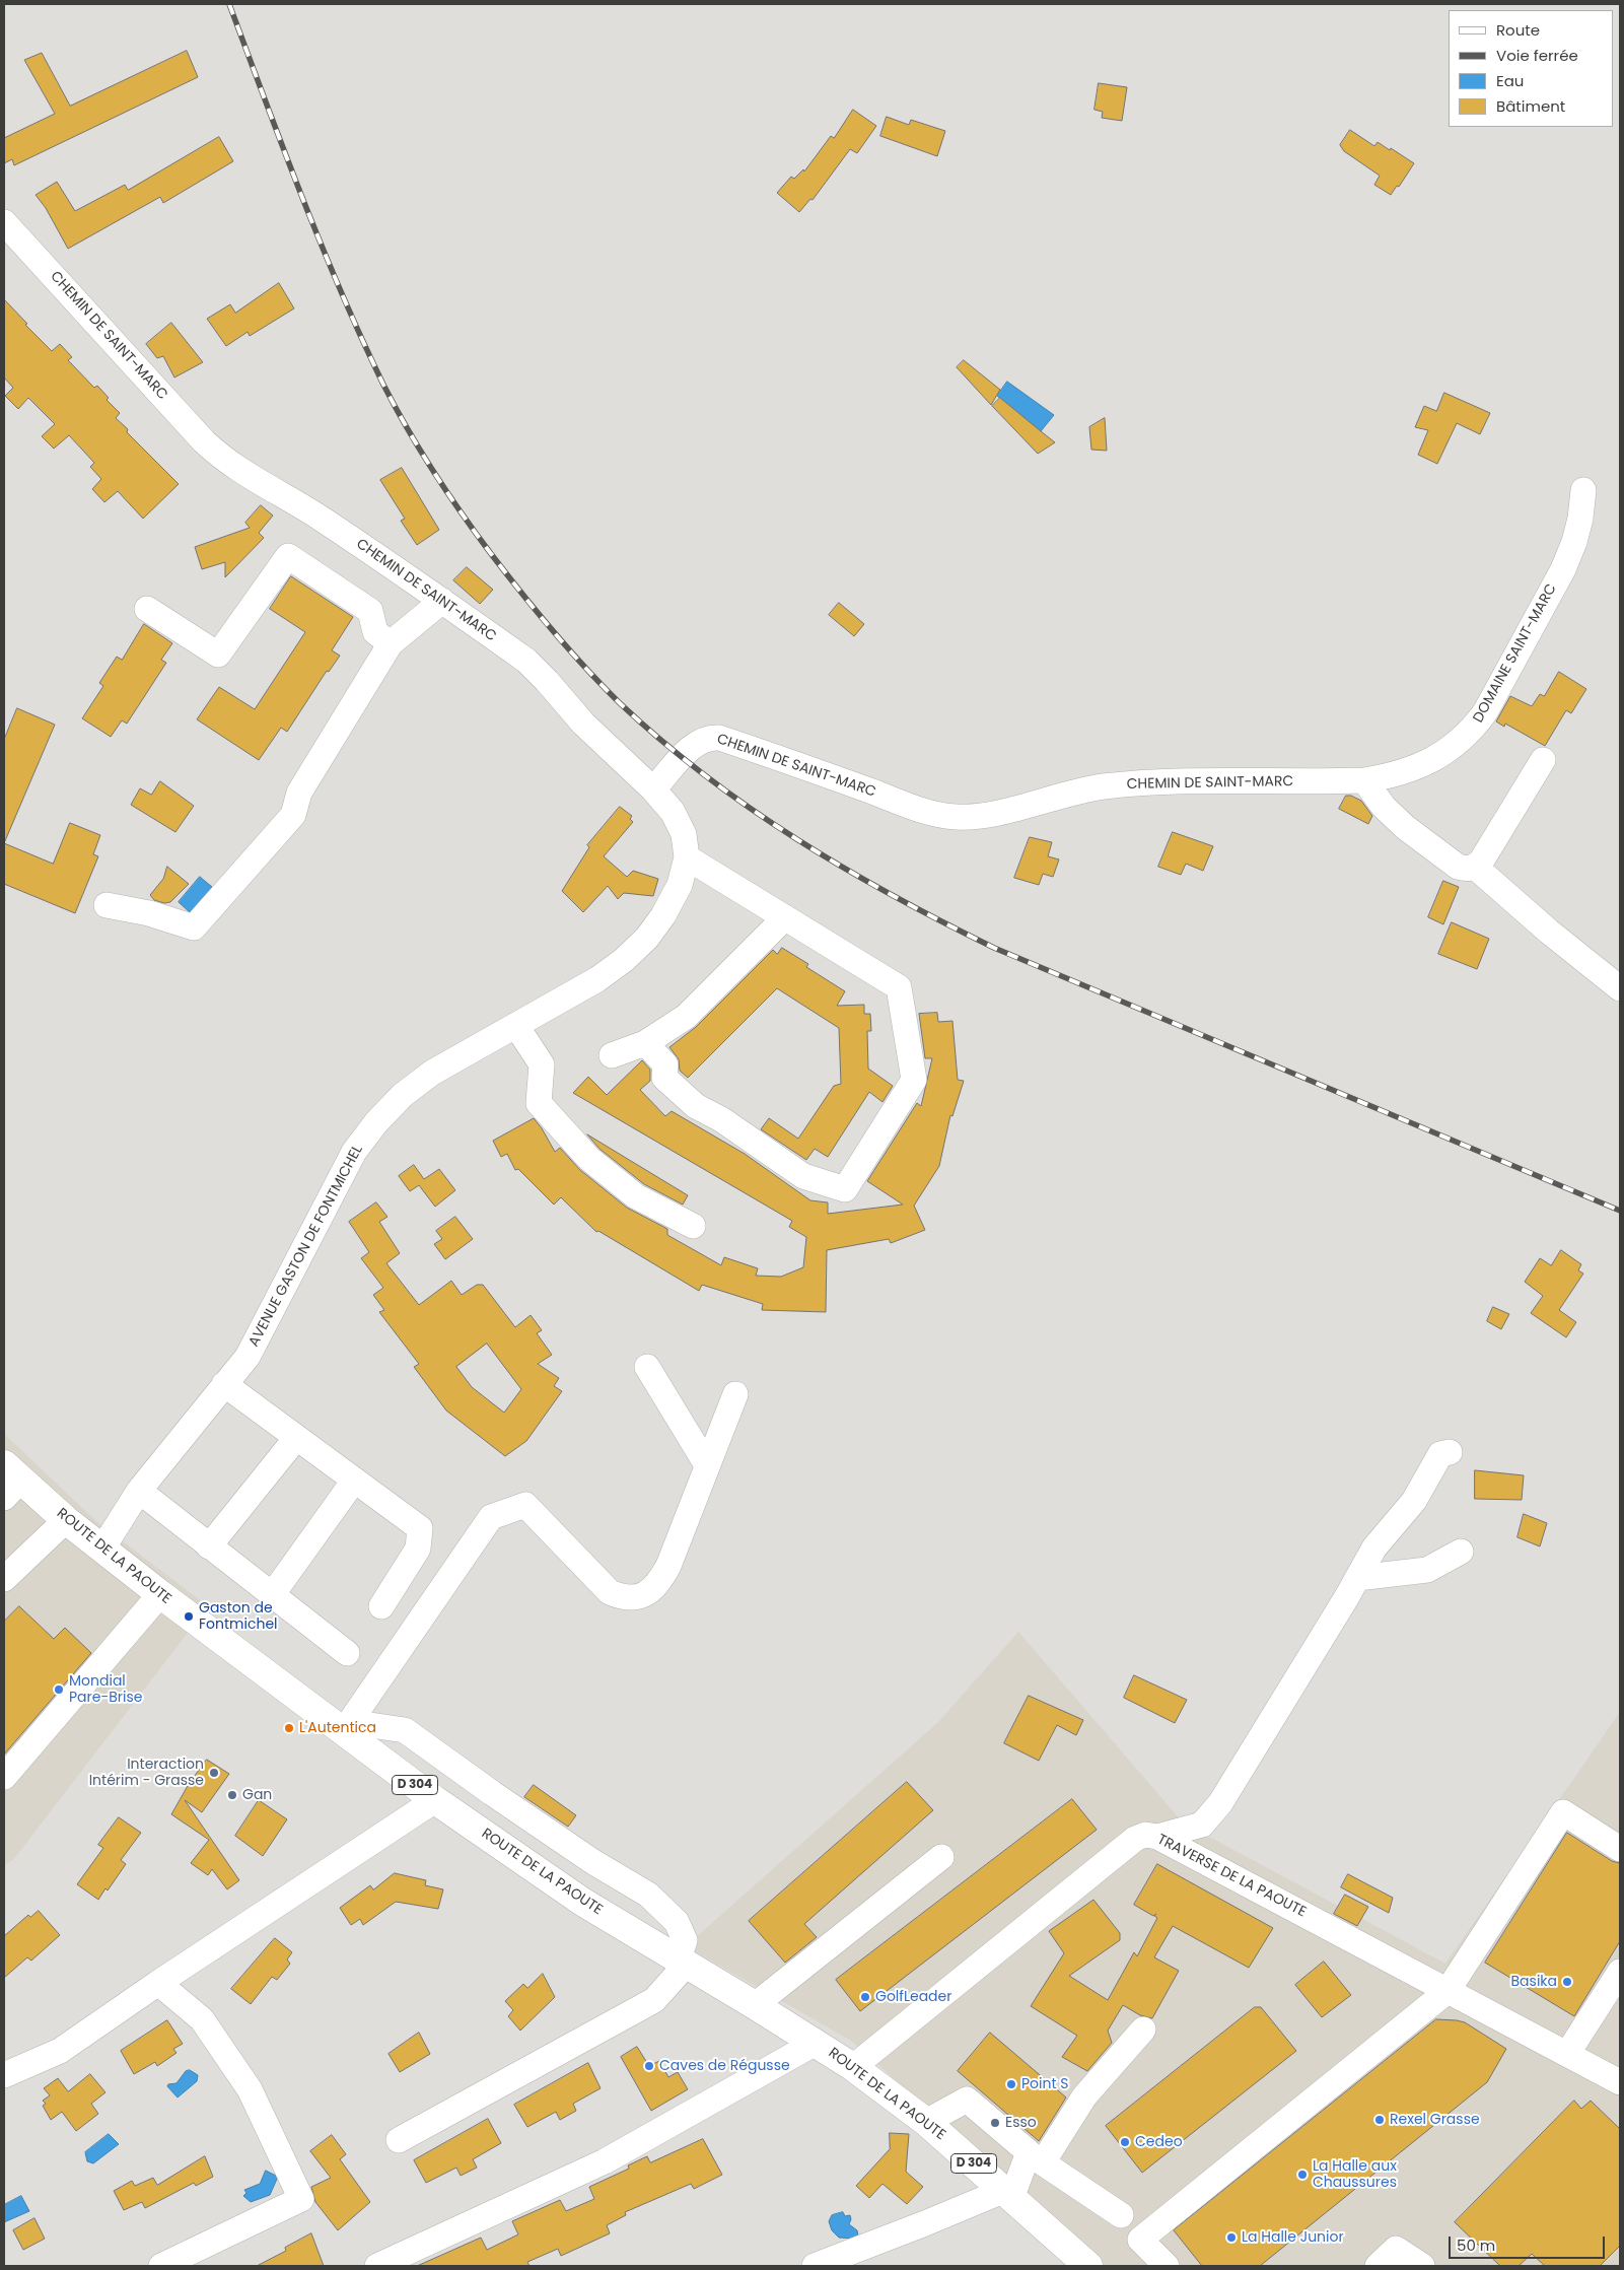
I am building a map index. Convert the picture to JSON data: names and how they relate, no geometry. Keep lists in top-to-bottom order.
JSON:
{
  "streets": {
    "main road": ["ROUTE DE LA PAOUTE", "D 304"],
    "street": [
      "CHEMIN DE SAINT-MARC",
      "DOMAINE SAINT-MARC",
      "AVENUE GASTON DE FONTMICHEL",
      "TRAVERSE DE LA PAOUTE"
    ]
  },
  "crossings": [
    ["CHEMIN DE SAINT-MARC", "DOMAINE SAINT-MARC"],
    ["CHEMIN DE SAINT-MARC", "AVENUE GASTON DE FONTMICHEL"],
    ["AVENUE GASTON DE FONTMICHEL", "ROUTE DE LA PAOUTE"],
    ["ROUTE DE LA PAOUTE", "TRAVERSE DE LA PAOUTE"]
  ],
  "places": [
    "Gaston de Fontmichel",
    "Mondial Pare-Brise",
    "L'Autentica",
    "Interaction Intérim - Grasse",
    "Gan",
    "Basika",
    "GolfLeader",
    "Caves de Régusse",
    "Point S",
    "Rexel Grasse",
    "Esso",
    "Cedeo",
    "La Halle aux Chaussures",
    "La Halle Junior"
  ],
  "legend": [
    "Route",
    "Voie ferrée",
    "Eau",
    "Bâtiment"
  ],
  "scale_bar": "50 m"
}
